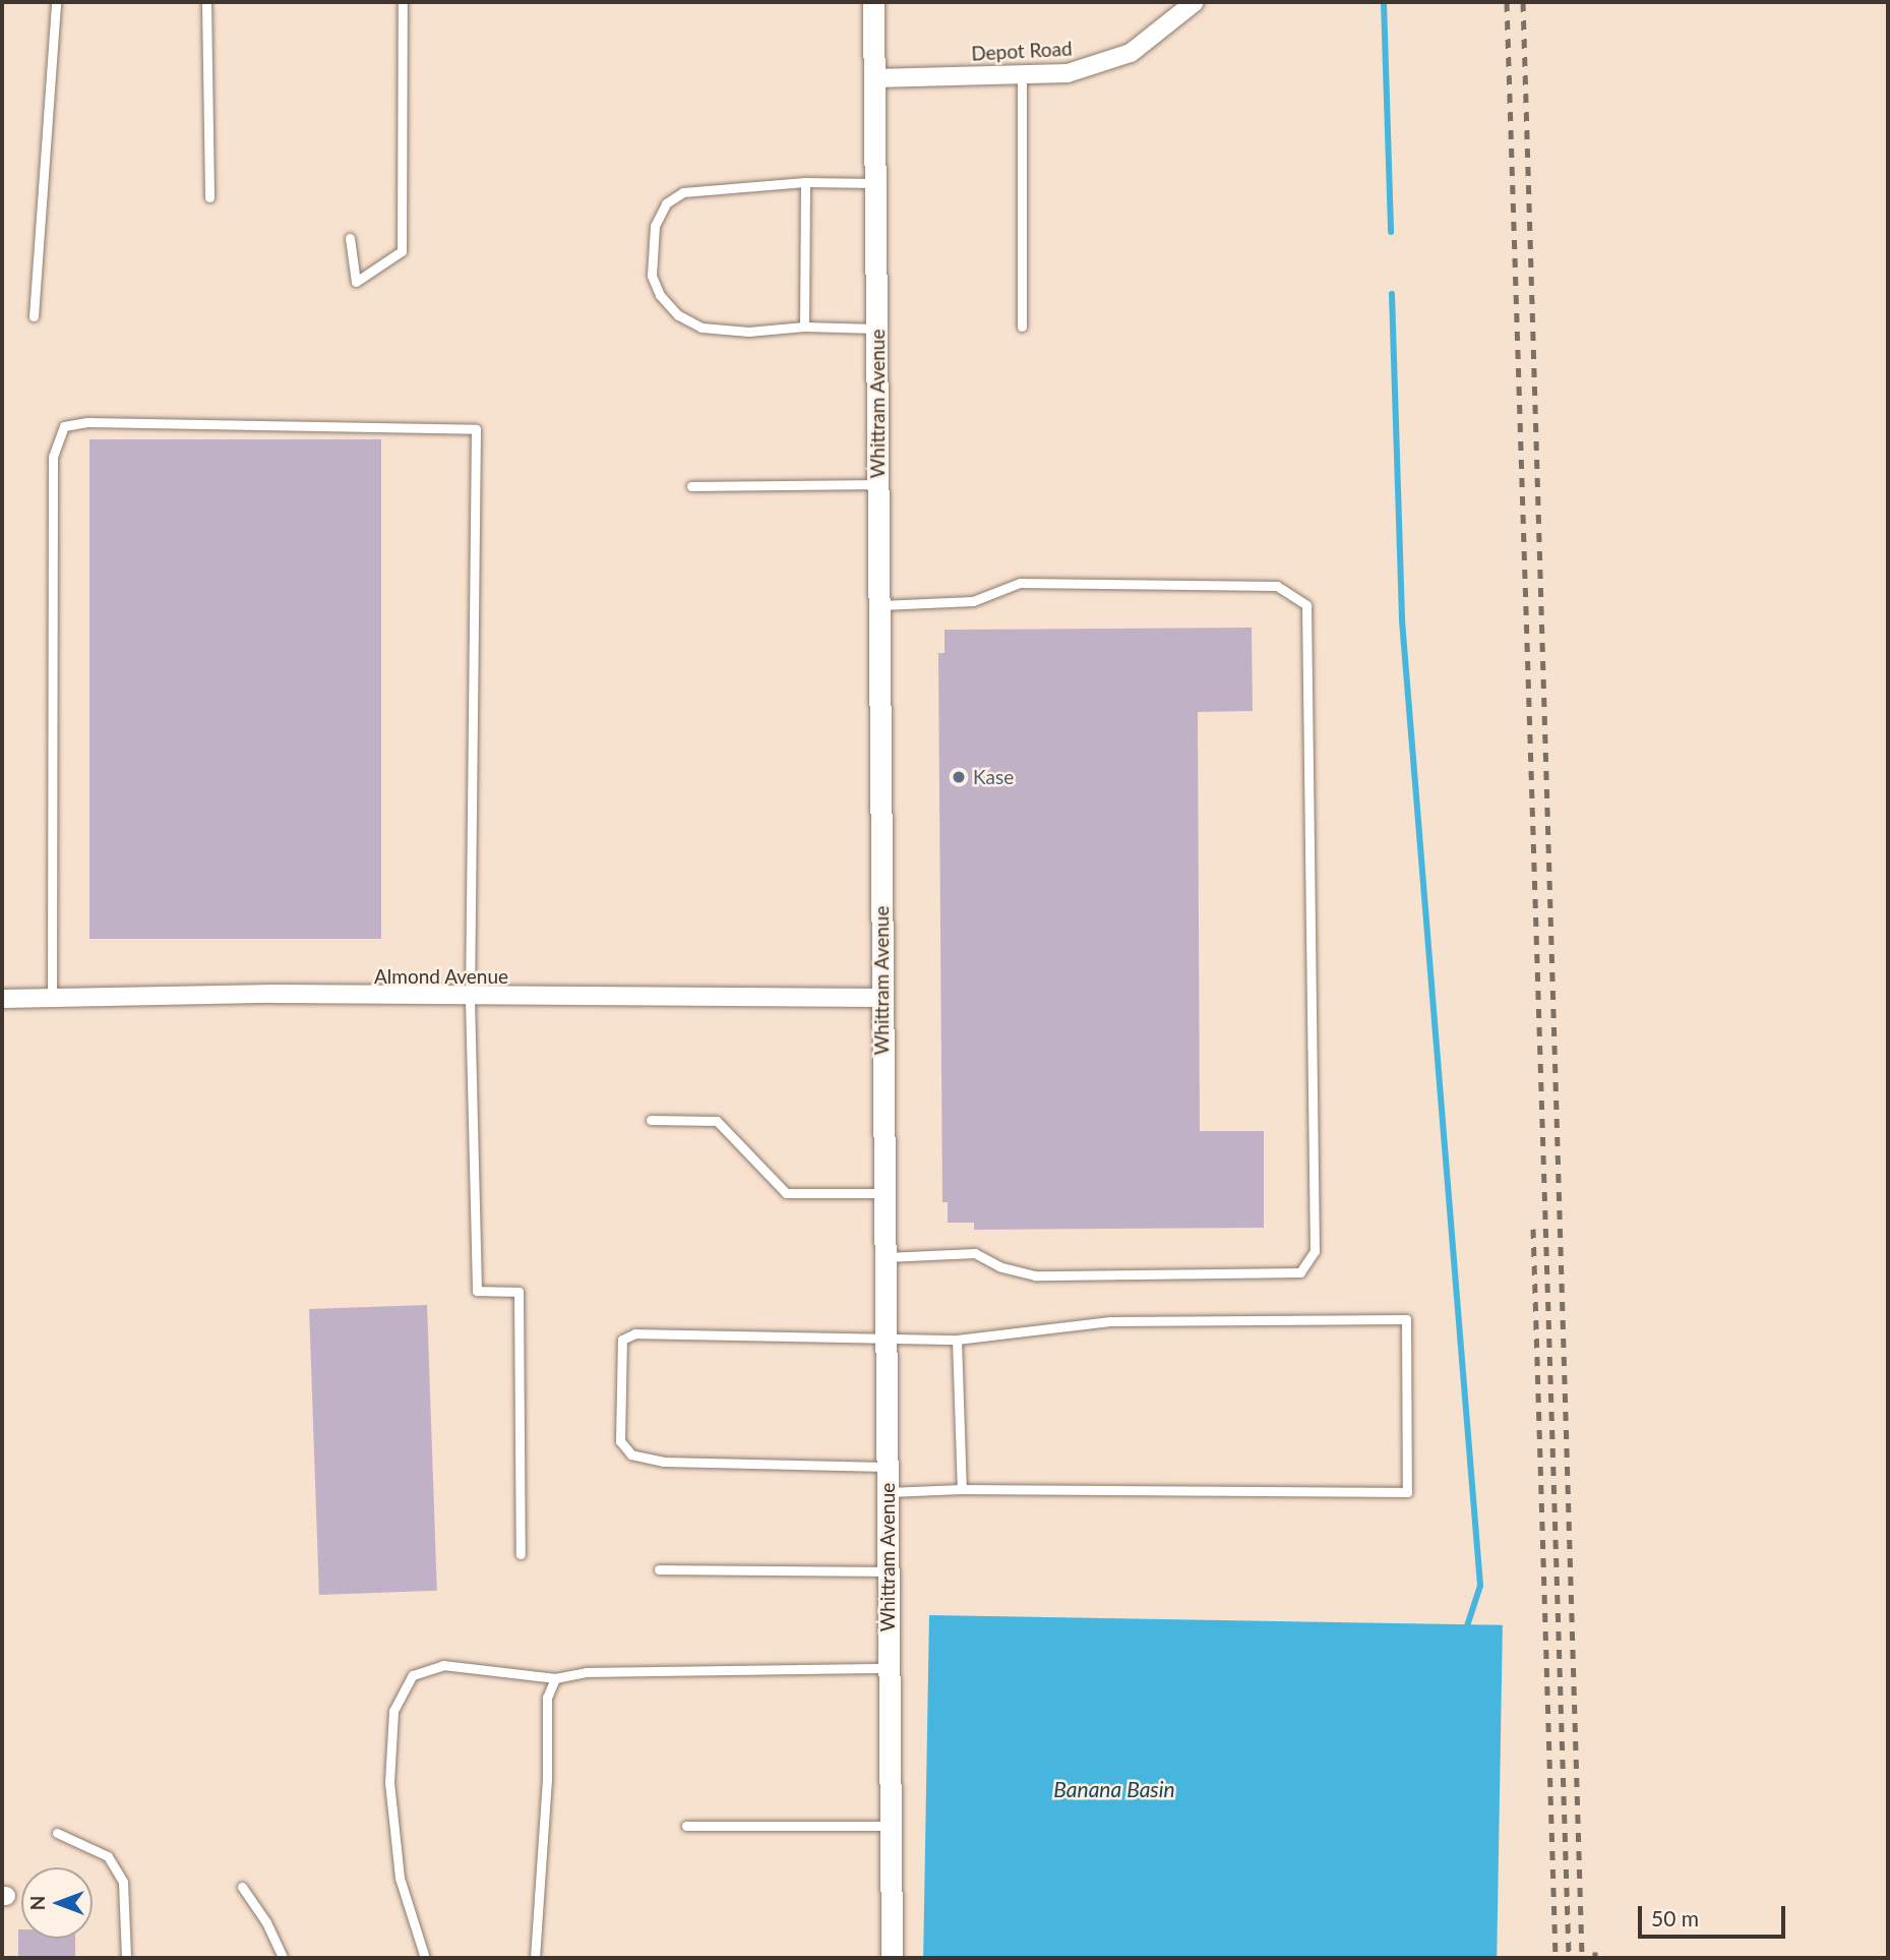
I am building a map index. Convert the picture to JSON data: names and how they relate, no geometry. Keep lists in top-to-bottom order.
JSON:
{
  "streets": {
    "street": ["Depot Road", "Whittram Avenue", "Almond Avenue"]
  },
  "crossings": [
    ["Depot Road", "Whittram Avenue"],
    ["Whittram Avenue", "Almond Avenue"]
  ],
  "water": ["Banana Basin"],
  "places": ["Kase"],
  "scale_bar": "50 m",
  "north": "left"
}
